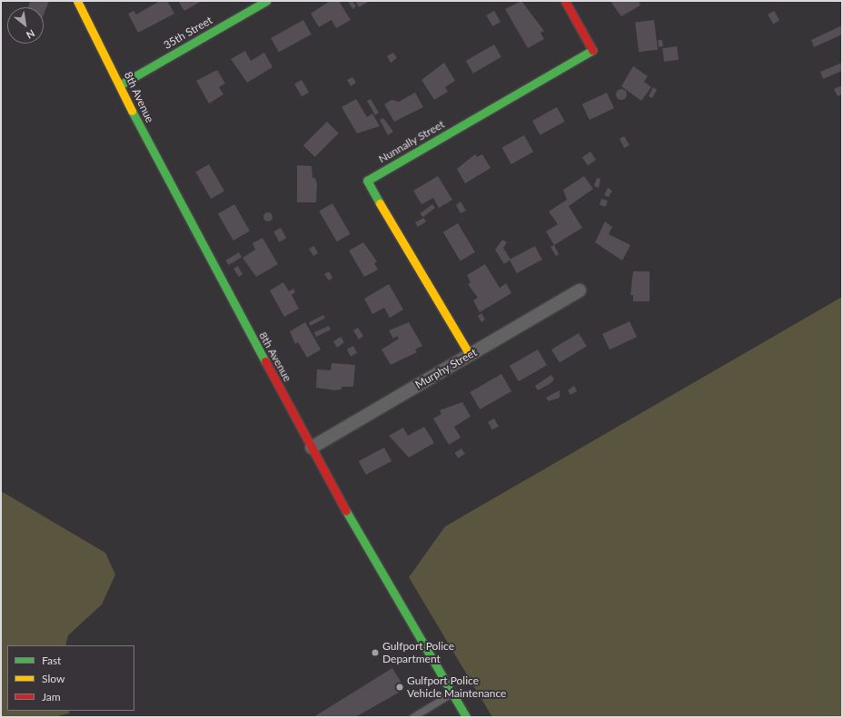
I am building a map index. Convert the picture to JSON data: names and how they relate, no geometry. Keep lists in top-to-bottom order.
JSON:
{
  "streets": {
    "street": [
      "35th Street",
      "8th Avenue",
      "Nunnally Street",
      "Murphy Street"
    ]
  },
  "crossings": [
    ["35th Street", "8th Avenue"],
    ["8th Avenue", "Murphy Street"],
    ["Nunnally Street", "Murphy Street"]
  ],
  "places": ["Gulfport Police Department", "Gulfport Police Vehicle Maintenance"],
  "legend": ["Fast", "Slow", "Jam"],
  "north": "bottom right"
}
